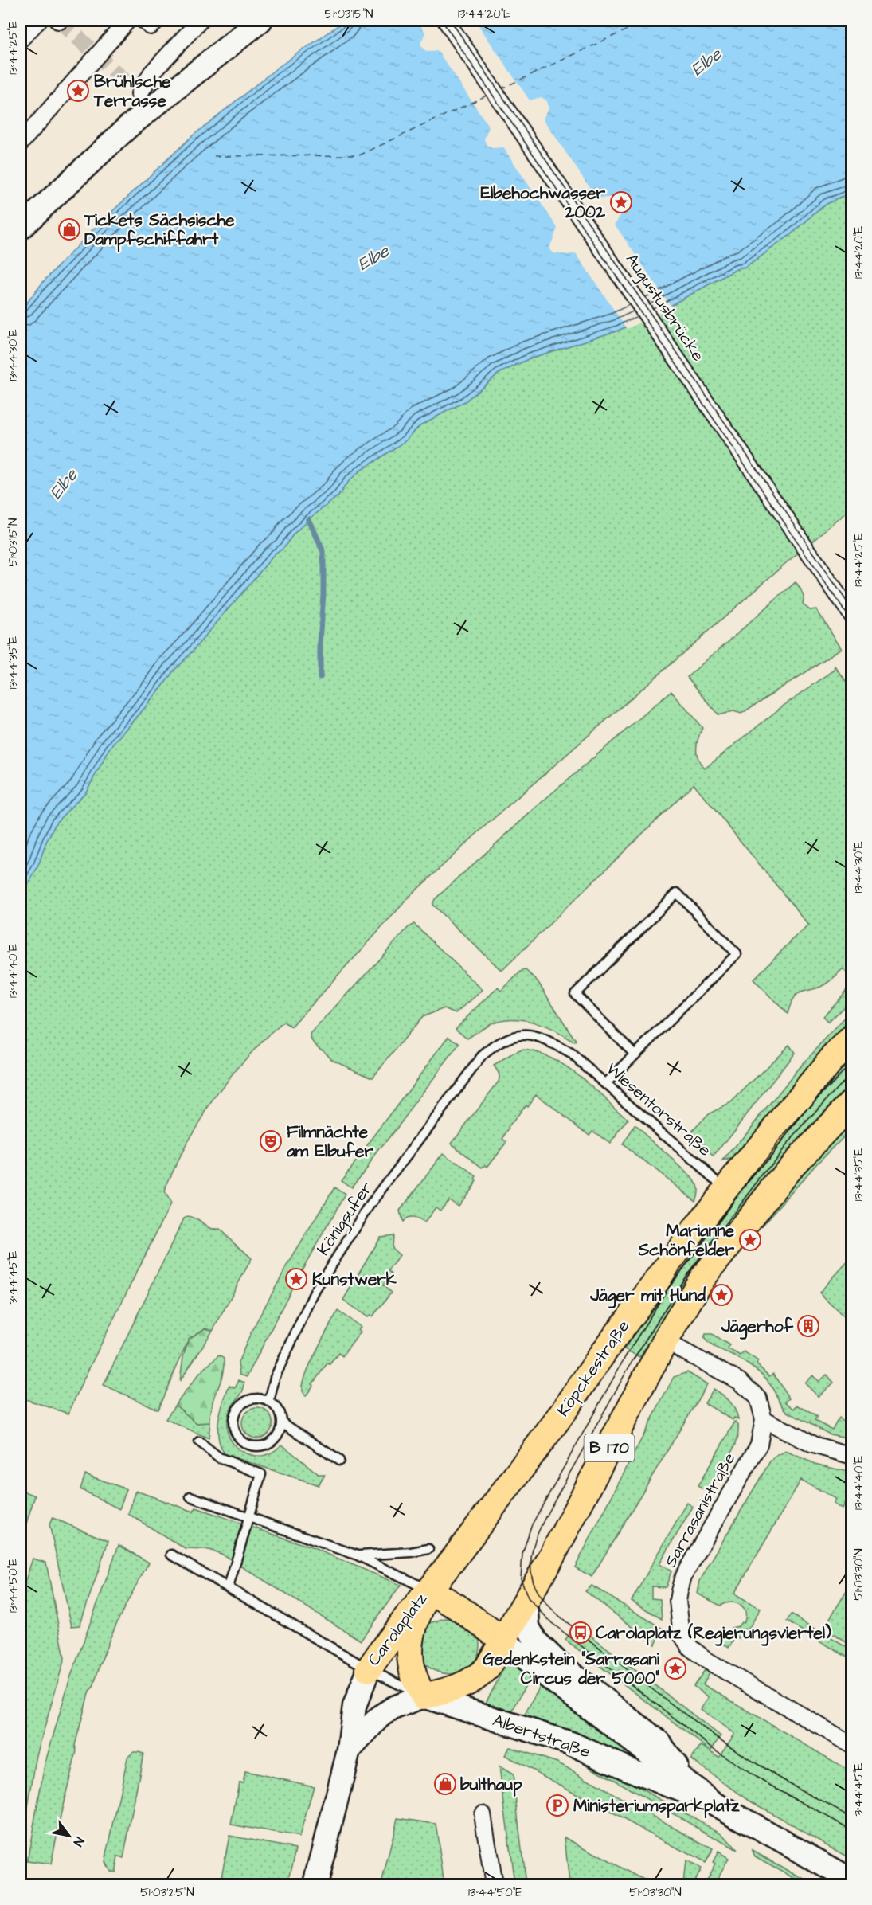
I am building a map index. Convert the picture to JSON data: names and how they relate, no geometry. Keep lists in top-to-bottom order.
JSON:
{
  "streets": {
    "main road": [
      "Köpckestraße",
      "B 170",
      "Carolaplatz",
      "Albertstraße"
    ],
    "street": ["Augustusbrücke", "Sarrasanistraße"],
    "lane": ["Wiesentorstraße", "Königsufer"]
  },
  "crossings": [
    ["Wiesentorstraße", "Königsufer"],
    ["Wiesentorstraße", "Köpckestraße"],
    ["Köpckestraße", "Carolaplatz"],
    ["Köpckestraße", "Albertstraße"],
    ["B 170", "Sarrasanistraße"],
    ["B 170", "Albertstraße"],
    ["Carolaplatz", "Albertstraße"]
  ],
  "water": ["Elbe"],
  "places": {
    "place": [
      "Brühlsche Terrasse",
      "Elbehochwasser 2002",
      "Marianne Schönfelder",
      "Kunstwerk",
      "Jäger mit Hund",
      "Gedenkstein \"Sarrasani Circus der 5000\""
    ],
    "shop": ["Tickets Sächsische Dampfschiffahrt", "bulthaup"],
    "theatre": ["Filmnächte am Elbufer"],
    "building": ["Jägerhof"],
    "bus stop": ["Carolaplatz (Regierungsviertel)"],
    "parking": ["Ministeriumsparkplatz"]
  },
  "north": "bottom right",
  "coordinates": [
    "51°03'15\"N",
    "13°44'20\"E",
    "13°44'25\"E",
    "13°44'30\"E",
    "13°44'35\"E",
    "13°44'40\"E",
    "13°44'45\"E",
    "51°03'30\"N",
    "13°44'50\"E",
    "51°03'25\"N"
  ]
}
